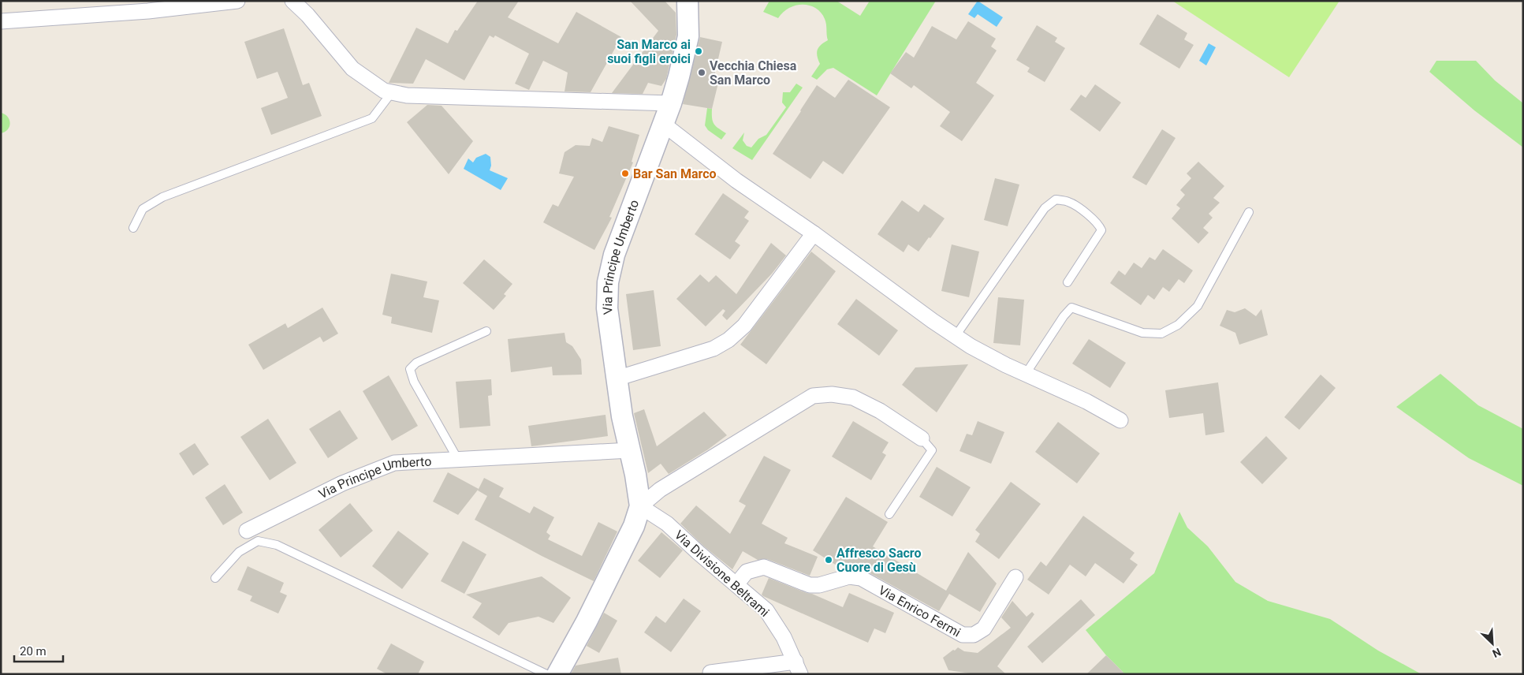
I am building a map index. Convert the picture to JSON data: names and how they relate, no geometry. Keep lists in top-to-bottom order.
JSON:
{
  "streets": {
    "street": ["Via Principe Umberto", "Via Divisione Beltrami", "Via Enrico Fermi"]
  },
  "crossings": [
    ["Via Principe Umberto", "Via Divisione Beltrami"],
    ["Via Divisione Beltrami", "Via Enrico Fermi"]
  ],
  "places": [
    "San Marco ai suoi figli eroici",
    "Vecchia Chiesa San Marco",
    "Bar San Marco",
    "Affresco Sacro Cuore di Gesù"
  ],
  "scale_bar": "20 m",
  "north": "bottom right"
}
